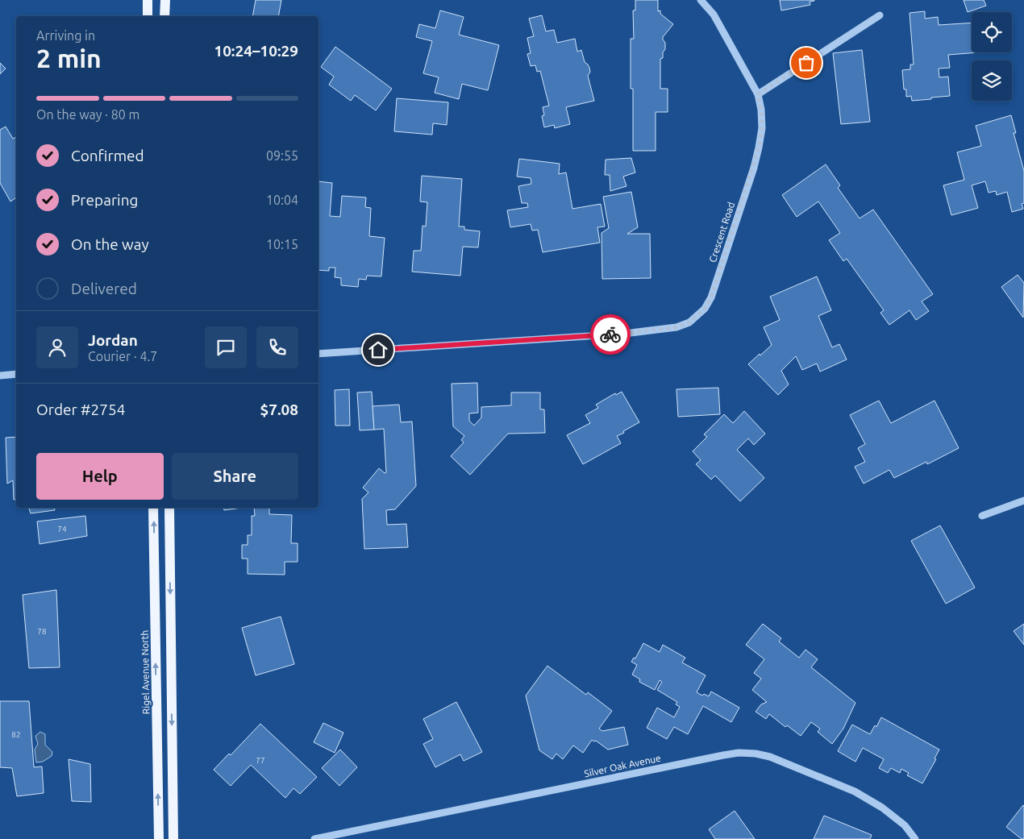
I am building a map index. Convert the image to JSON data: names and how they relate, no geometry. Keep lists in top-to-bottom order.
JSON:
{
  "streets": {
    "main road": ["Rigel Avenue North"],
    "street": ["Crescent Road", "Silver Oak Avenue"]
  },
  "house_numbers": [
    "74",
    "78",
    "82",
    "77"
  ],
  "page": {
    "heading": ["2 min", "Arriving in", "10:24–10:29"],
    "panel": [
      "Jordan",
      "Courier · 4.7",
      "Order #2754",
      "$7.08"
    ],
    "bar": "On the way · 80 m",
    "list": [
      ["Confirmed", "09:55"],
      ["Preparing", "10:04"],
      ["On the way", "10:15"],
      "Delivered"
    ],
    "buttons": ["Help", "Share"]
  }
}
